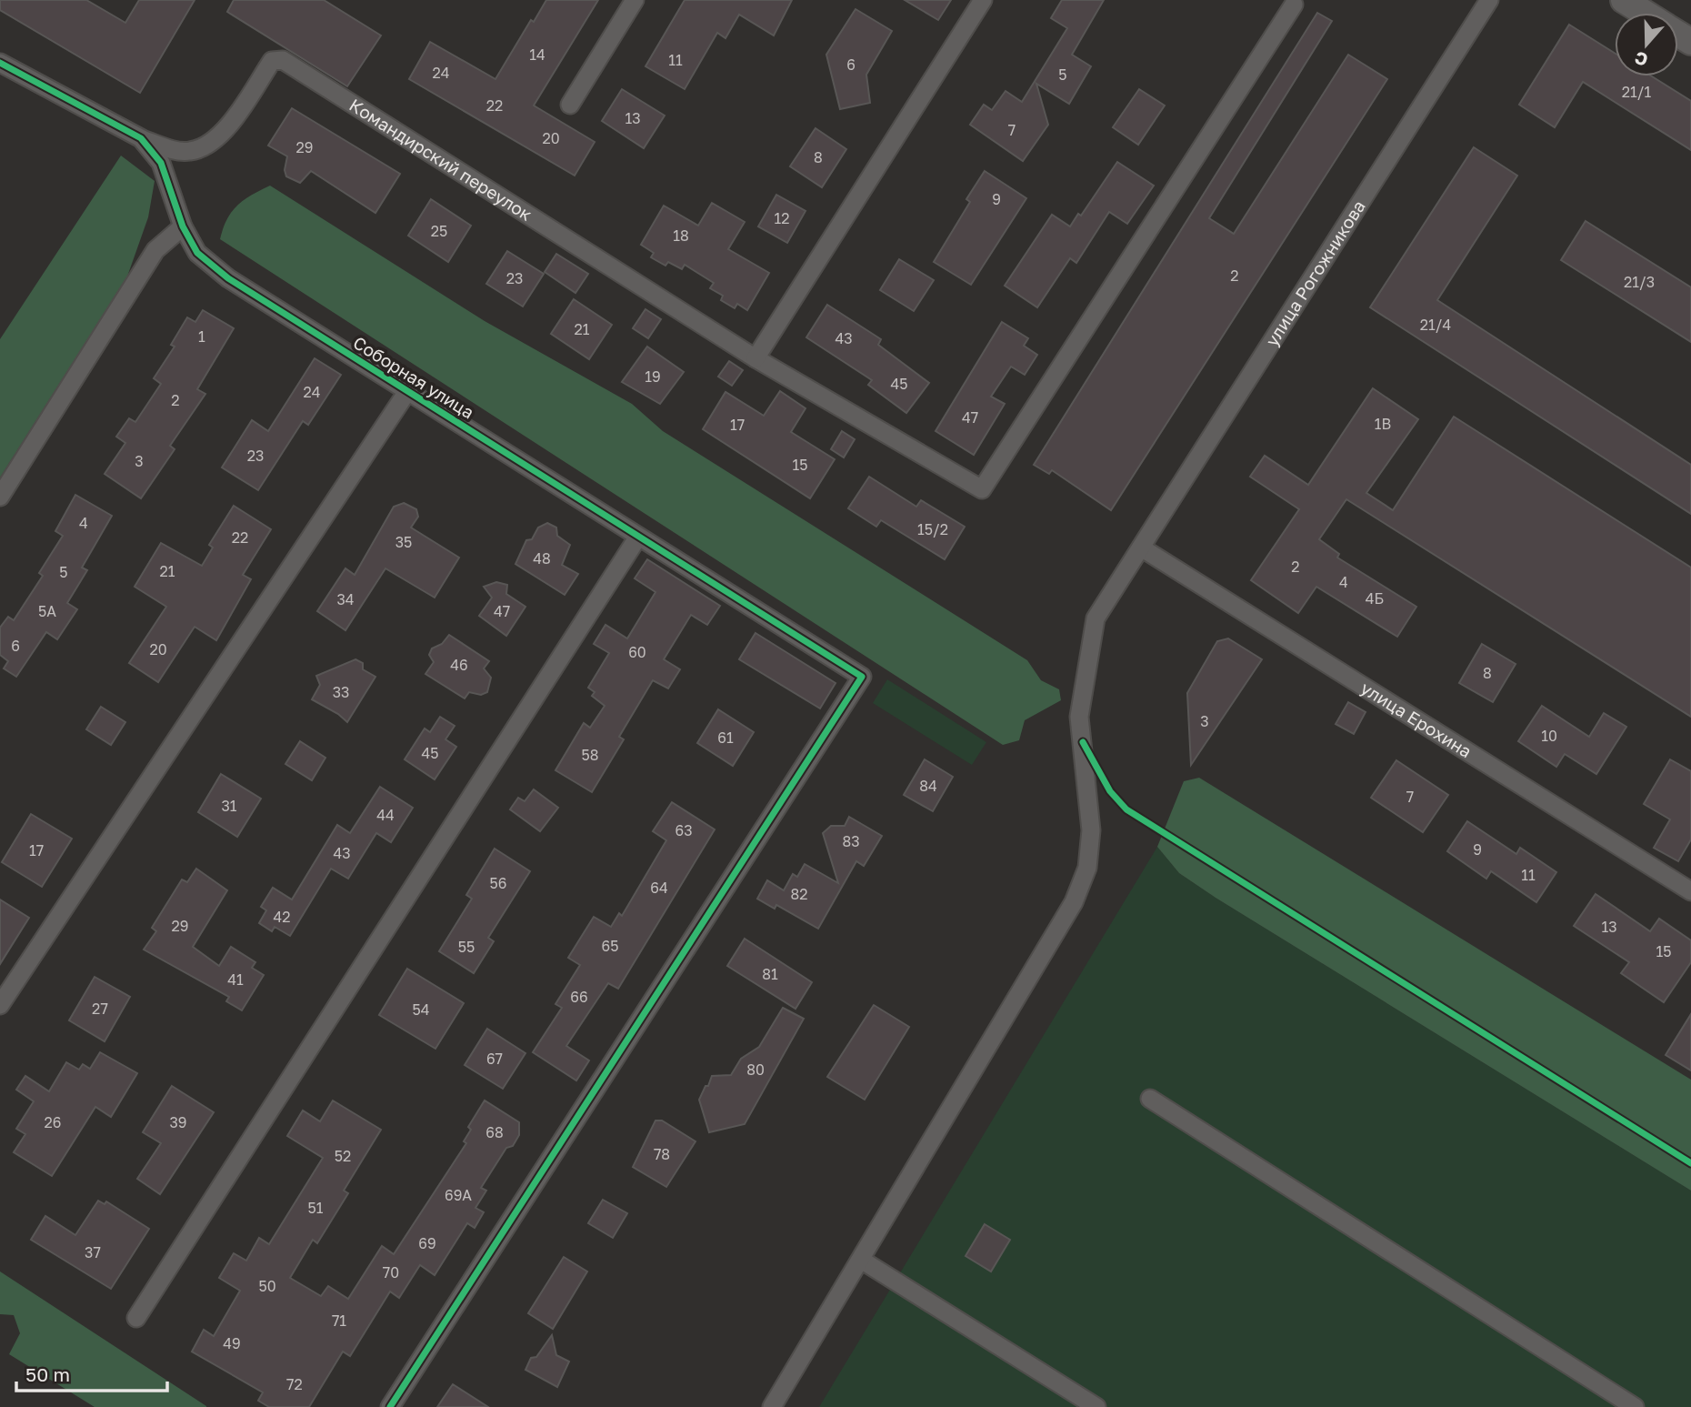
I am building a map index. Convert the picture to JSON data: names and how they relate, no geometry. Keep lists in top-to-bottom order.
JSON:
{
  "streets": {
    "street": [
      "Командирский переулок",
      "улица Рогожникова",
      "Соборная улица",
      "улица Ерохина"
    ]
  },
  "crossings": [
    ["Командирский переулок", "Соборная улица"],
    ["улица Рогожникова", "улица Ерохина"]
  ],
  "house_numbers": [
    "14",
    "11",
    "6",
    "24",
    "5",
    "21/1",
    "22",
    "13",
    "7",
    "20",
    "29",
    "8",
    "9",
    "12",
    "25",
    "18",
    "2",
    "23",
    "21/3",
    "21/4",
    "21",
    "1",
    "43",
    "19",
    "45",
    "24",
    "2",
    "47",
    "1В",
    "17",
    "23",
    "3",
    "15",
    "4",
    "15/2",
    "22",
    "35",
    "48",
    "2",
    "21",
    "5",
    "4",
    "4Б",
    "34",
    "5А",
    "47",
    "6",
    "20",
    "60",
    "46",
    "8",
    "33",
    "3",
    "10",
    "61",
    "45",
    "58",
    "84",
    "7",
    "31",
    "44",
    "63",
    "83",
    "9",
    "17",
    "43",
    "11",
    "56",
    "64",
    "82",
    "42",
    "29",
    "13",
    "65",
    "55",
    "15",
    "81",
    "41",
    "66",
    "27",
    "54",
    "67",
    "80",
    "26",
    "39",
    "68",
    "78",
    "52",
    "69А",
    "51",
    "69",
    "37",
    "70",
    "50",
    "71",
    "49",
    "72"
  ],
  "scale_bar": "50 m",
  "north": "bottom"
}
